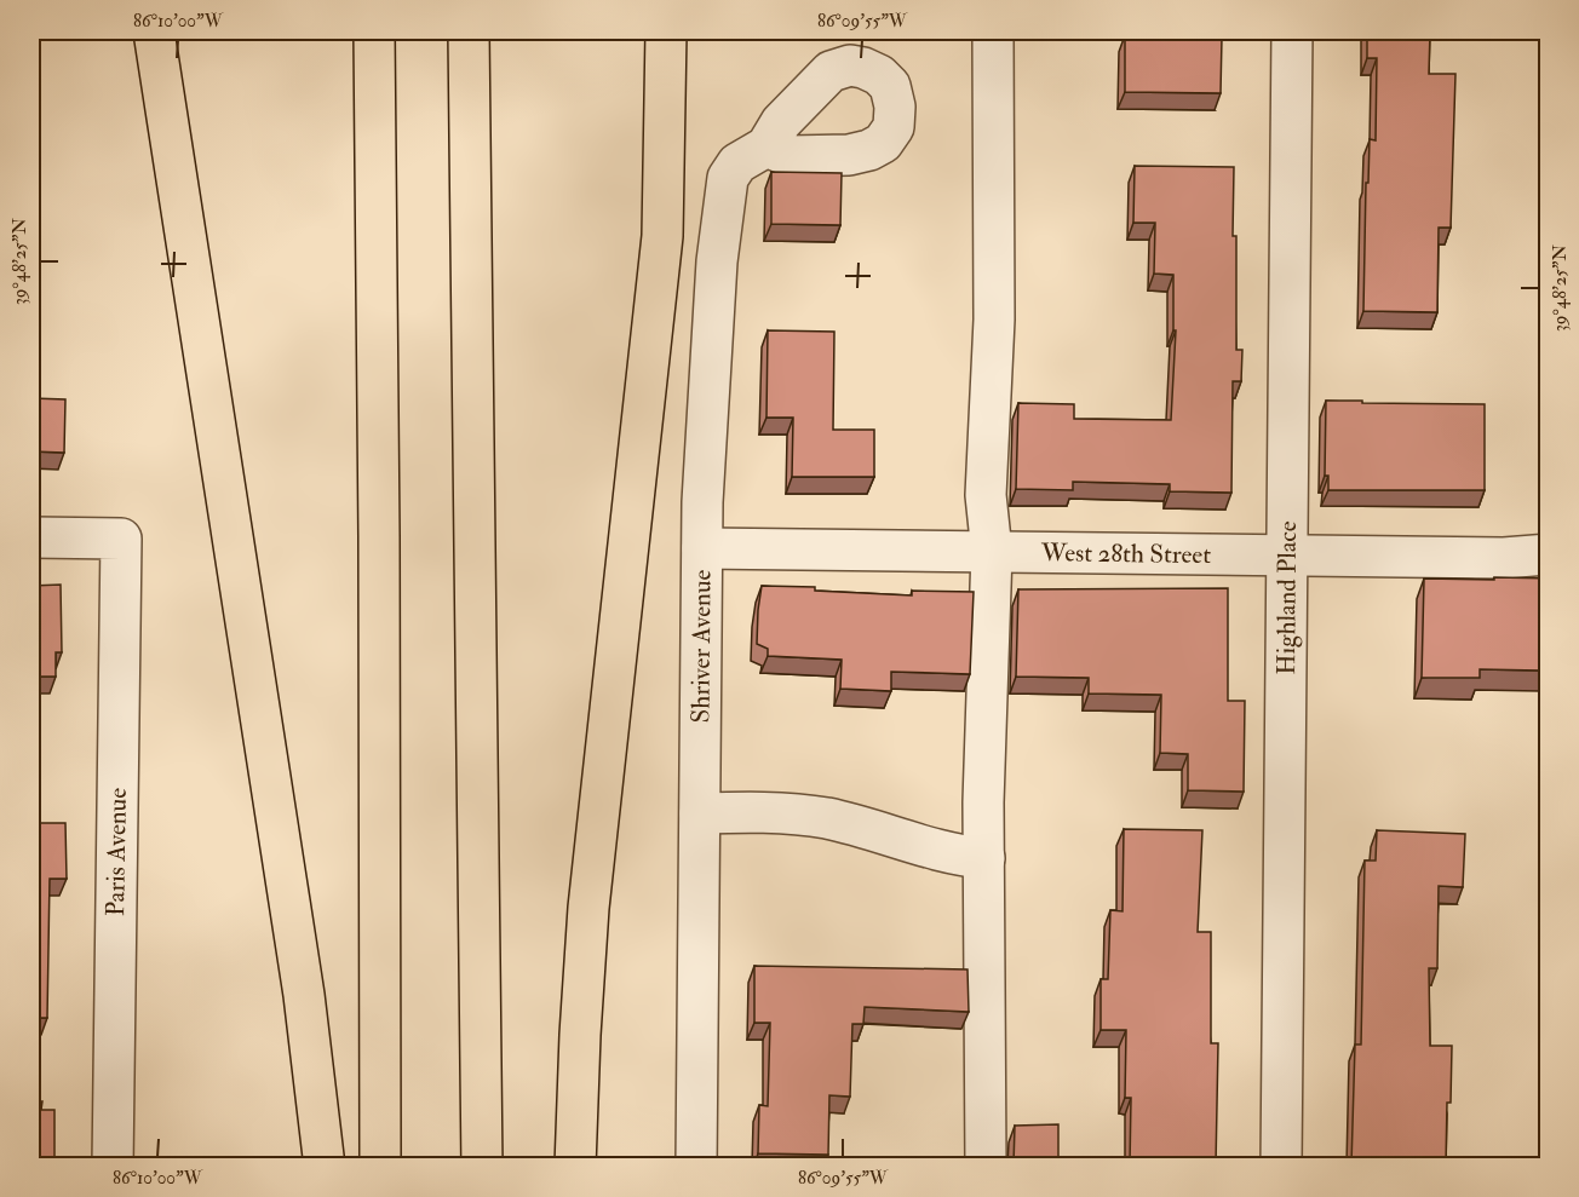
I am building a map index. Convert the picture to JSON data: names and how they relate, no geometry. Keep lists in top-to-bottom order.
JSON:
{
  "streets": {
    "street": [
      "West 28th Street",
      "Highland Place",
      "Shriver Avenue",
      "Paris Avenue"
    ]
  },
  "crossings": [
    ["West 28th Street", "Highland Place"],
    ["West 28th Street", "Shriver Avenue"]
  ],
  "coordinates": ["86°10'00\"W", "86°09'55\"W", "39°48'25\"N"]
}
